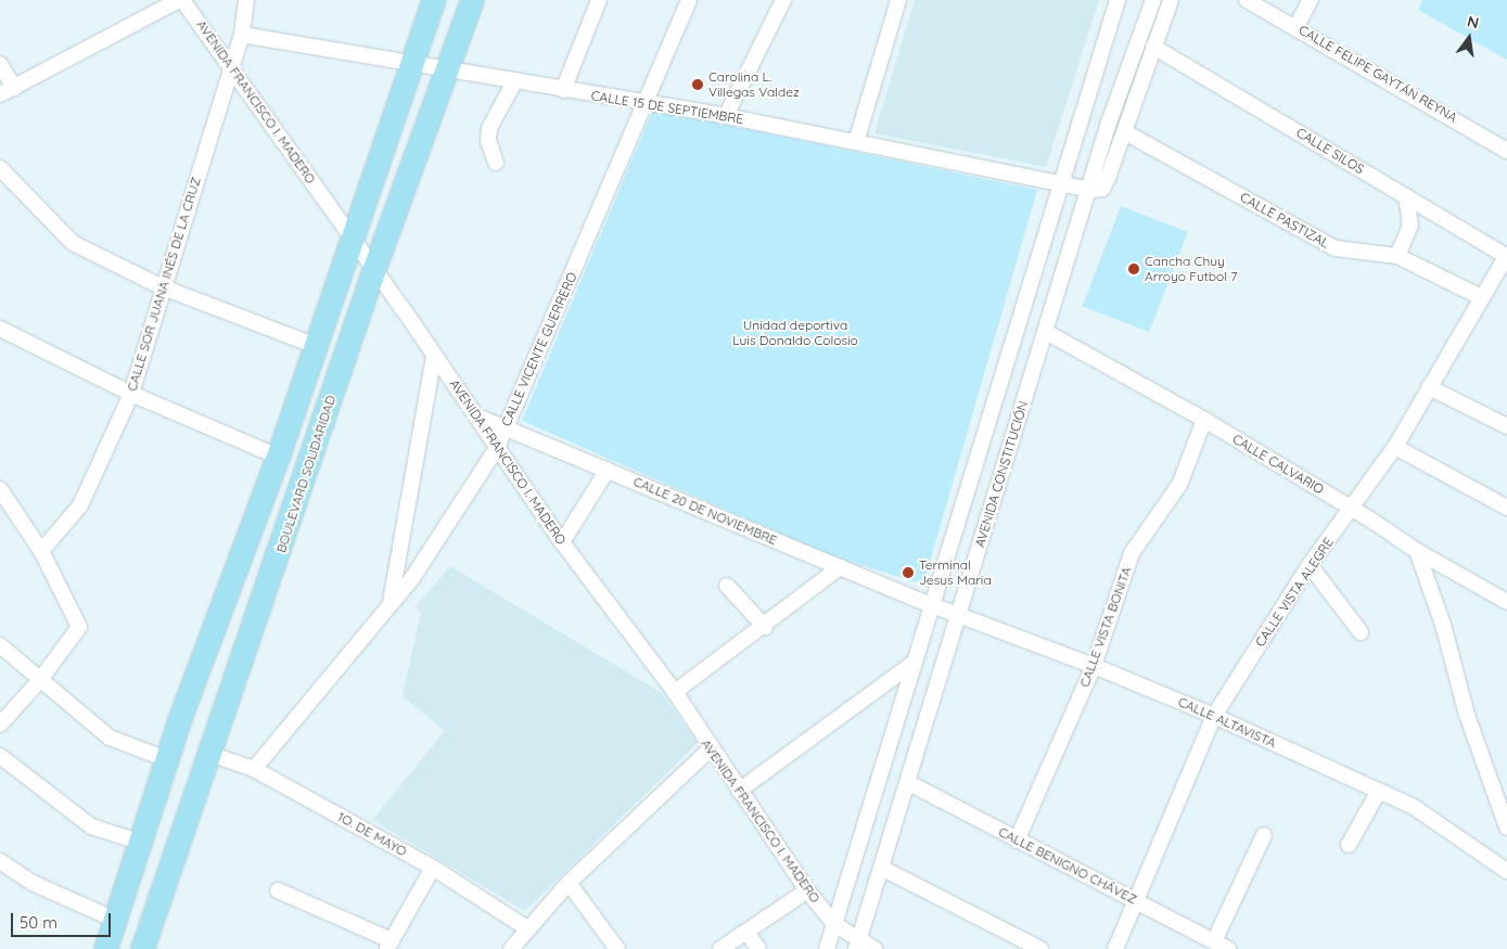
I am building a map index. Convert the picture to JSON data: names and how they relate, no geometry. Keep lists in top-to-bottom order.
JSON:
{
  "streets": {
    "main road": ["BOULEVARD SOLIDARIDAD"],
    "street": [
      "CALLE FELIPE GAYTÁN REYNA",
      "AVENIDA FRANCISCO I. MADERO",
      "CALLE 15 DE SEPTIEMBRE",
      "CALLE SILOS",
      "CALLE PASTIZAL",
      "CALLE SOR JUANA INÉS DE LA CRUZ",
      "CALLE VICENTE GUERRERO",
      "CALLE CALVARIO",
      "AVENIDA CONSTITUCIÓN",
      "CALLE 20 DE NOVIEMBRE",
      "CALLE VISTA ALEGRE",
      "CALLE VISTA BONITA",
      "CALLE ALTAVISTA",
      "1O. DE MAYO",
      "CALLE BENIGNO CHÁVEZ"
    ]
  },
  "crossings": [
    ["AVENIDA FRANCISCO I. MADERO", "CALLE SOR JUANA INÉS DE LA CRUZ"],
    ["AVENIDA FRANCISCO I. MADERO", "CALLE VICENTE GUERRERO"],
    ["AVENIDA FRANCISCO I. MADERO", "BOULEVARD SOLIDARIDAD"],
    ["AVENIDA FRANCISCO I. MADERO", "CALLE 20 DE NOVIEMBRE"],
    ["CALLE 15 DE SEPTIEMBRE", "CALLE SOR JUANA INÉS DE LA CRUZ"],
    ["CALLE 15 DE SEPTIEMBRE", "CALLE VICENTE GUERRERO"],
    ["CALLE 15 DE SEPTIEMBRE", "BOULEVARD SOLIDARIDAD"],
    ["CALLE 15 DE SEPTIEMBRE", "AVENIDA CONSTITUCIÓN"],
    ["CALLE SILOS", "CALLE VISTA ALEGRE"],
    ["CALLE PASTIZAL", "CALLE VISTA ALEGRE"],
    ["CALLE VICENTE GUERRERO", "CALLE 20 DE NOVIEMBRE"],
    ["CALLE VICENTE GUERRERO", "1O. DE MAYO"],
    ["CALLE CALVARIO", "AVENIDA CONSTITUCIÓN"],
    ["CALLE CALVARIO", "CALLE VISTA ALEGRE"],
    ["CALLE CALVARIO", "CALLE VISTA BONITA"],
    ["BOULEVARD SOLIDARIDAD", "1O. DE MAYO"],
    ["AVENIDA CONSTITUCIÓN", "CALLE ALTAVISTA"],
    ["AVENIDA CONSTITUCIÓN", "CALLE BENIGNO CHÁVEZ"],
    ["CALLE 20 DE NOVIEMBRE", "CALLE ALTAVISTA"],
    ["CALLE VISTA ALEGRE", "CALLE ALTAVISTA"],
    ["CALLE VISTA ALEGRE", "CALLE BENIGNO CHÁVEZ"],
    ["CALLE VISTA BONITA", "CALLE ALTAVISTA"],
    ["CALLE VISTA BONITA", "CALLE BENIGNO CHÁVEZ"]
  ],
  "parks": ["Unidad deportiva Luis Donaldo Colosio"],
  "places": ["Carolina L. Villegas Valdez", "Cancha Chuy Arroyo Futbol 7", "Terminal Jesus Maria"],
  "scale_bar": "50 m",
  "north": "top"
}
